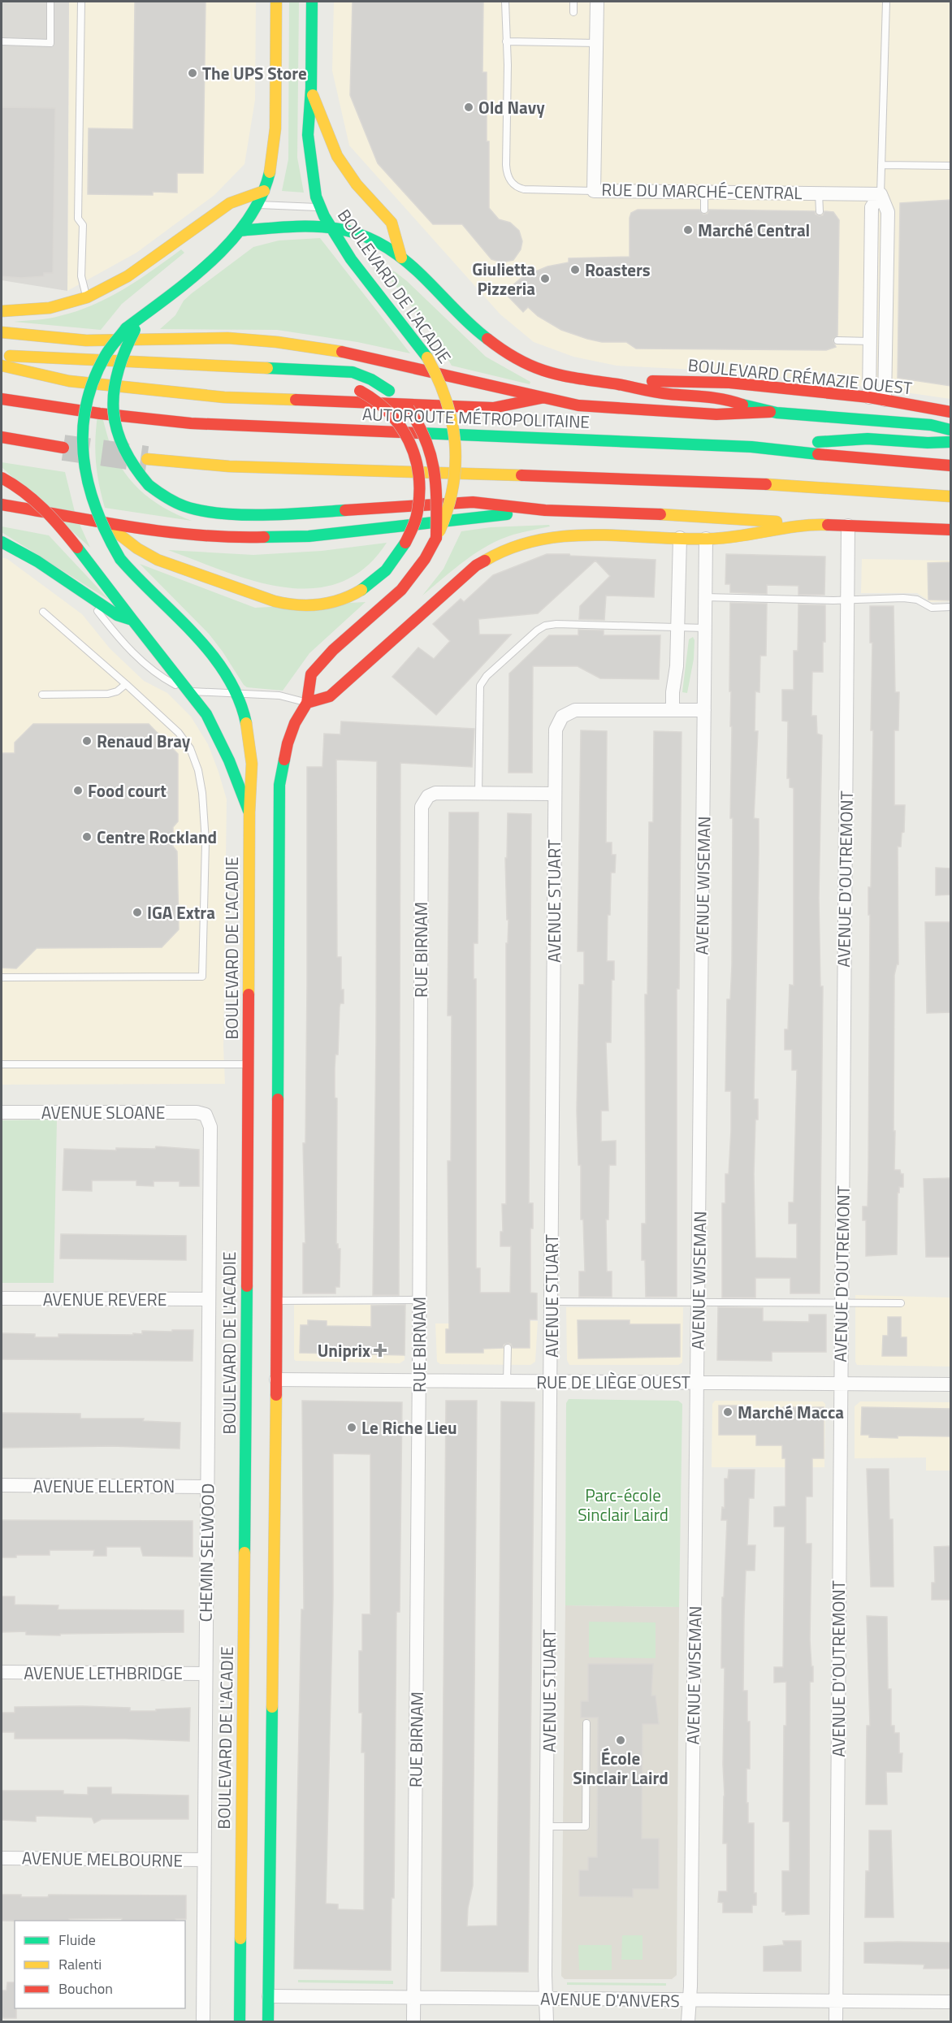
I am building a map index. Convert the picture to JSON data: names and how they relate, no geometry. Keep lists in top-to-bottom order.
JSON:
{
  "streets": {
    "main road": ["BOULEVARD DE L'ACADIE", "BOULEVARD CRÉMAZIE OUEST", "AUTOROUTE MÉTROPOLITAINE"],
    "street": [
      "RUE DU MARCHÉ-CENTRAL",
      "AVENUE D'OUTREMONT",
      "AVENUE WISEMAN",
      "AVENUE STUART",
      "RUE BIRNAM",
      "AVENUE SLOANE",
      "AVENUE REVERE",
      "RUE DE LIÈGE OUEST",
      "AVENUE ELLERTON",
      "CHEMIN SELWOOD",
      "AVENUE LETHBRIDGE",
      "AVENUE MELBOURNE",
      "AVENUE D'ANVERS"
    ]
  },
  "crossings": [
    ["BOULEVARD DE L'ACADIE", "BOULEVARD CRÉMAZIE OUEST"],
    ["BOULEVARD DE L'ACADIE", "RUE DE LIÈGE OUEST"],
    ["BOULEVARD DE L'ACADIE", "AVENUE D'ANVERS"],
    ["AVENUE D'OUTREMONT", "RUE DE LIÈGE OUEST"],
    ["AVENUE D'OUTREMONT", "AVENUE D'ANVERS"],
    ["AVENUE WISEMAN", "AVENUE STUART"],
    ["AVENUE WISEMAN", "RUE DE LIÈGE OUEST"],
    ["AVENUE WISEMAN", "AVENUE D'ANVERS"],
    ["AVENUE STUART", "RUE BIRNAM"],
    ["AVENUE STUART", "RUE DE LIÈGE OUEST"],
    ["AVENUE STUART", "AVENUE D'ANVERS"],
    ["RUE BIRNAM", "RUE DE LIÈGE OUEST"],
    ["RUE BIRNAM", "AVENUE D'ANVERS"],
    ["AVENUE SLOANE", "CHEMIN SELWOOD"],
    ["AVENUE REVERE", "CHEMIN SELWOOD"],
    ["AVENUE ELLERTON", "CHEMIN SELWOOD"],
    ["CHEMIN SELWOOD", "AVENUE LETHBRIDGE"],
    ["CHEMIN SELWOOD", "AVENUE MELBOURNE"]
  ],
  "parks": ["Parc-école Sinclair Laird"],
  "places": {
    "other": [
      "The UPS Store",
      "Old Navy",
      "Marché Central",
      "Roasters",
      "Giulietta Pizzeria",
      "Renaud Bray",
      "Food court",
      "Centre Rockland",
      "IGA Extra",
      "Marché Macca",
      "Le Riche Lieu",
      "École Sinclair Laird"
    ],
    "health": ["Uniprix"]
  },
  "legend": ["Fluide", "Ralenti", "Bouchon"]
}
